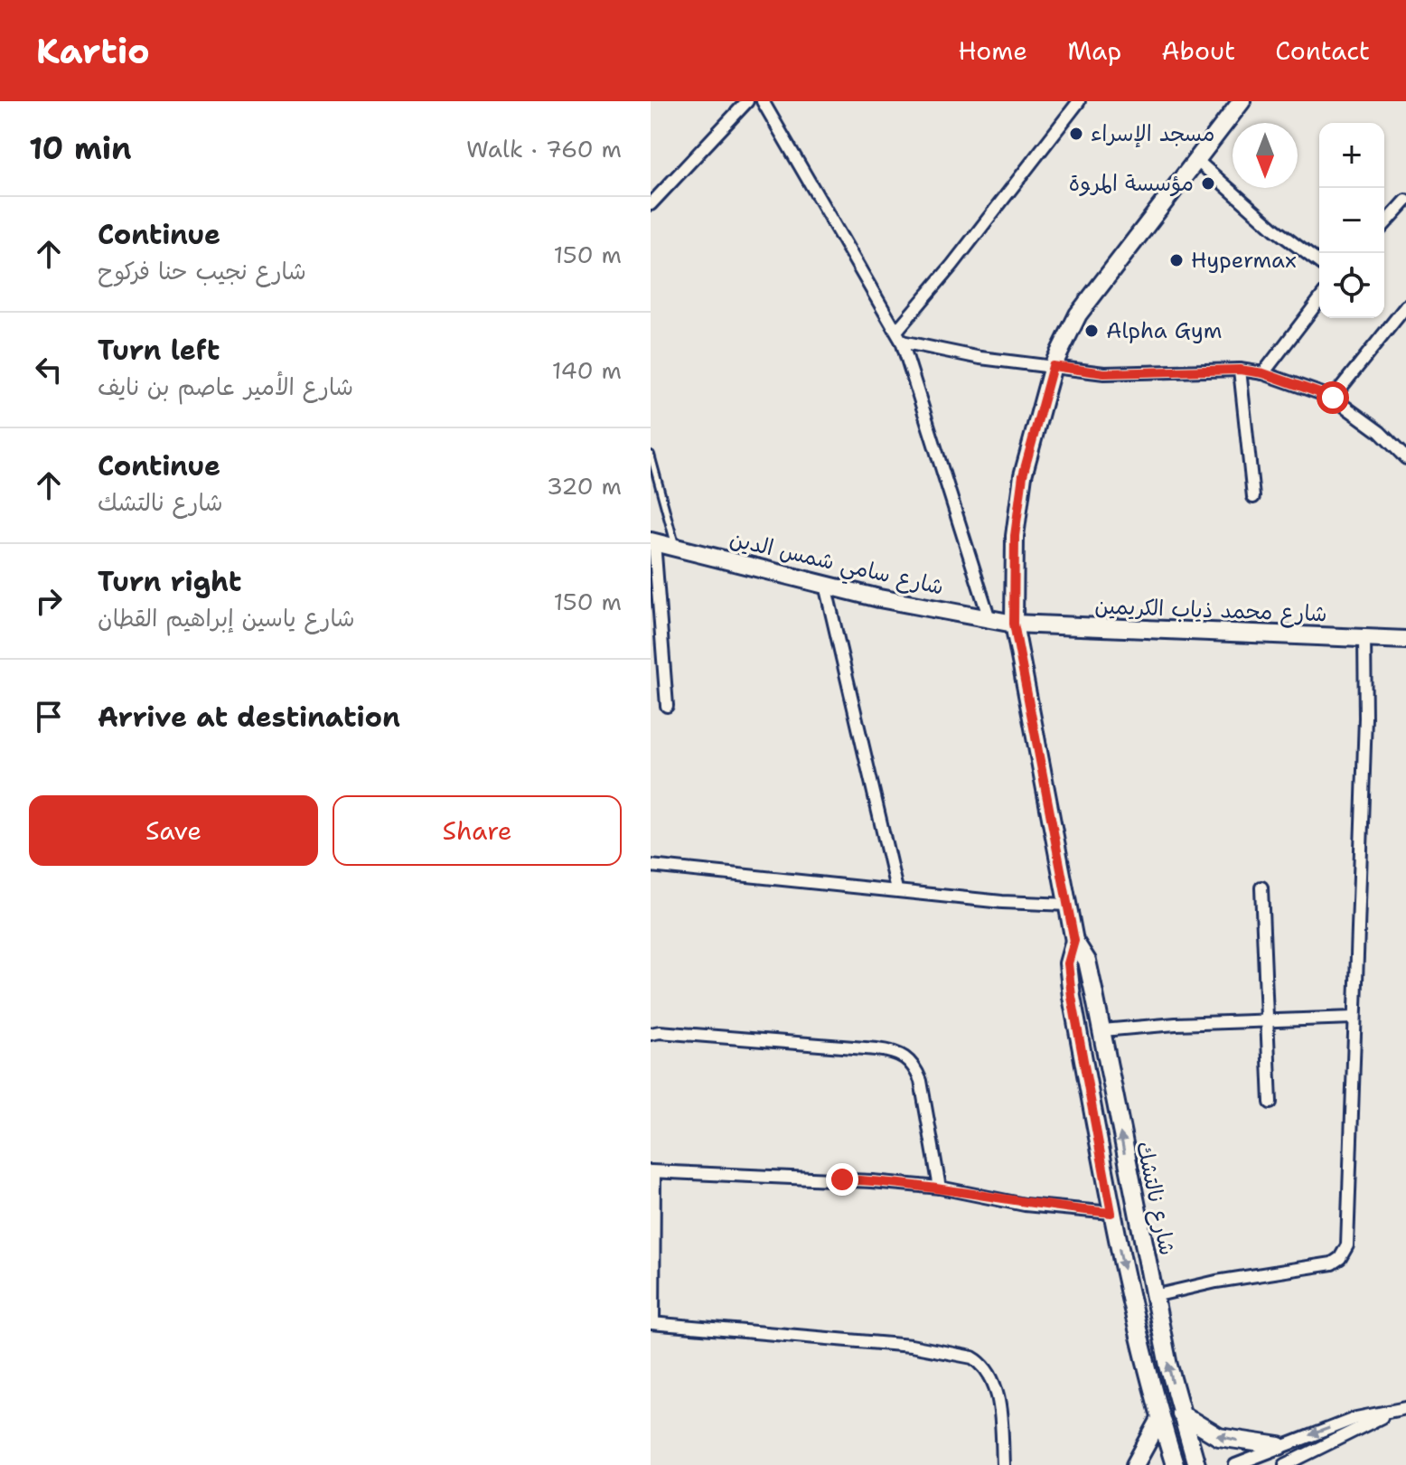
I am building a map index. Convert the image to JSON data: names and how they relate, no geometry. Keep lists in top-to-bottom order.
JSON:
{
  "streets": {
    "main road": ["شارع سامي شمس الدين", "شارع محمد ذياب الكريمين", "شارع نالتشك"]
  },
  "crossings": [
    ["شارع سامي شمس الدين", "شارع محمد ذياب الكريمين"],
    ["شارع سامي شمس الدين", "شارع نالتشك"],
    ["شارع محمد ذياب الكريمين", "شارع نالتشك"]
  ],
  "places": [
    "مسجد الإسراء",
    "مؤسسة المروة",
    "Hypermax",
    "Alpha Gym"
  ],
  "north": "bottom",
  "page": {
    "header": "Kartio",
    "nav": [
      "Home",
      "Map",
      "About",
      "Contact"
    ],
    "heading": ["10 min", "Walk · 760 m"],
    "map_buttons": ["+", "−"],
    "list": [
      ["Continue", "شارع نجيب حنا فركوح", "150 m"],
      ["Turn left", "شارع الأمير عاصم بن نايف", "140 m"],
      ["Continue", "شارع نالتشك", "320 m"],
      ["Turn right", "شارع ياسين إبراهيم القطان", "150 m"],
      "Arrive at destination"
    ],
    "buttons": ["Save", "Share"]
  }
}
